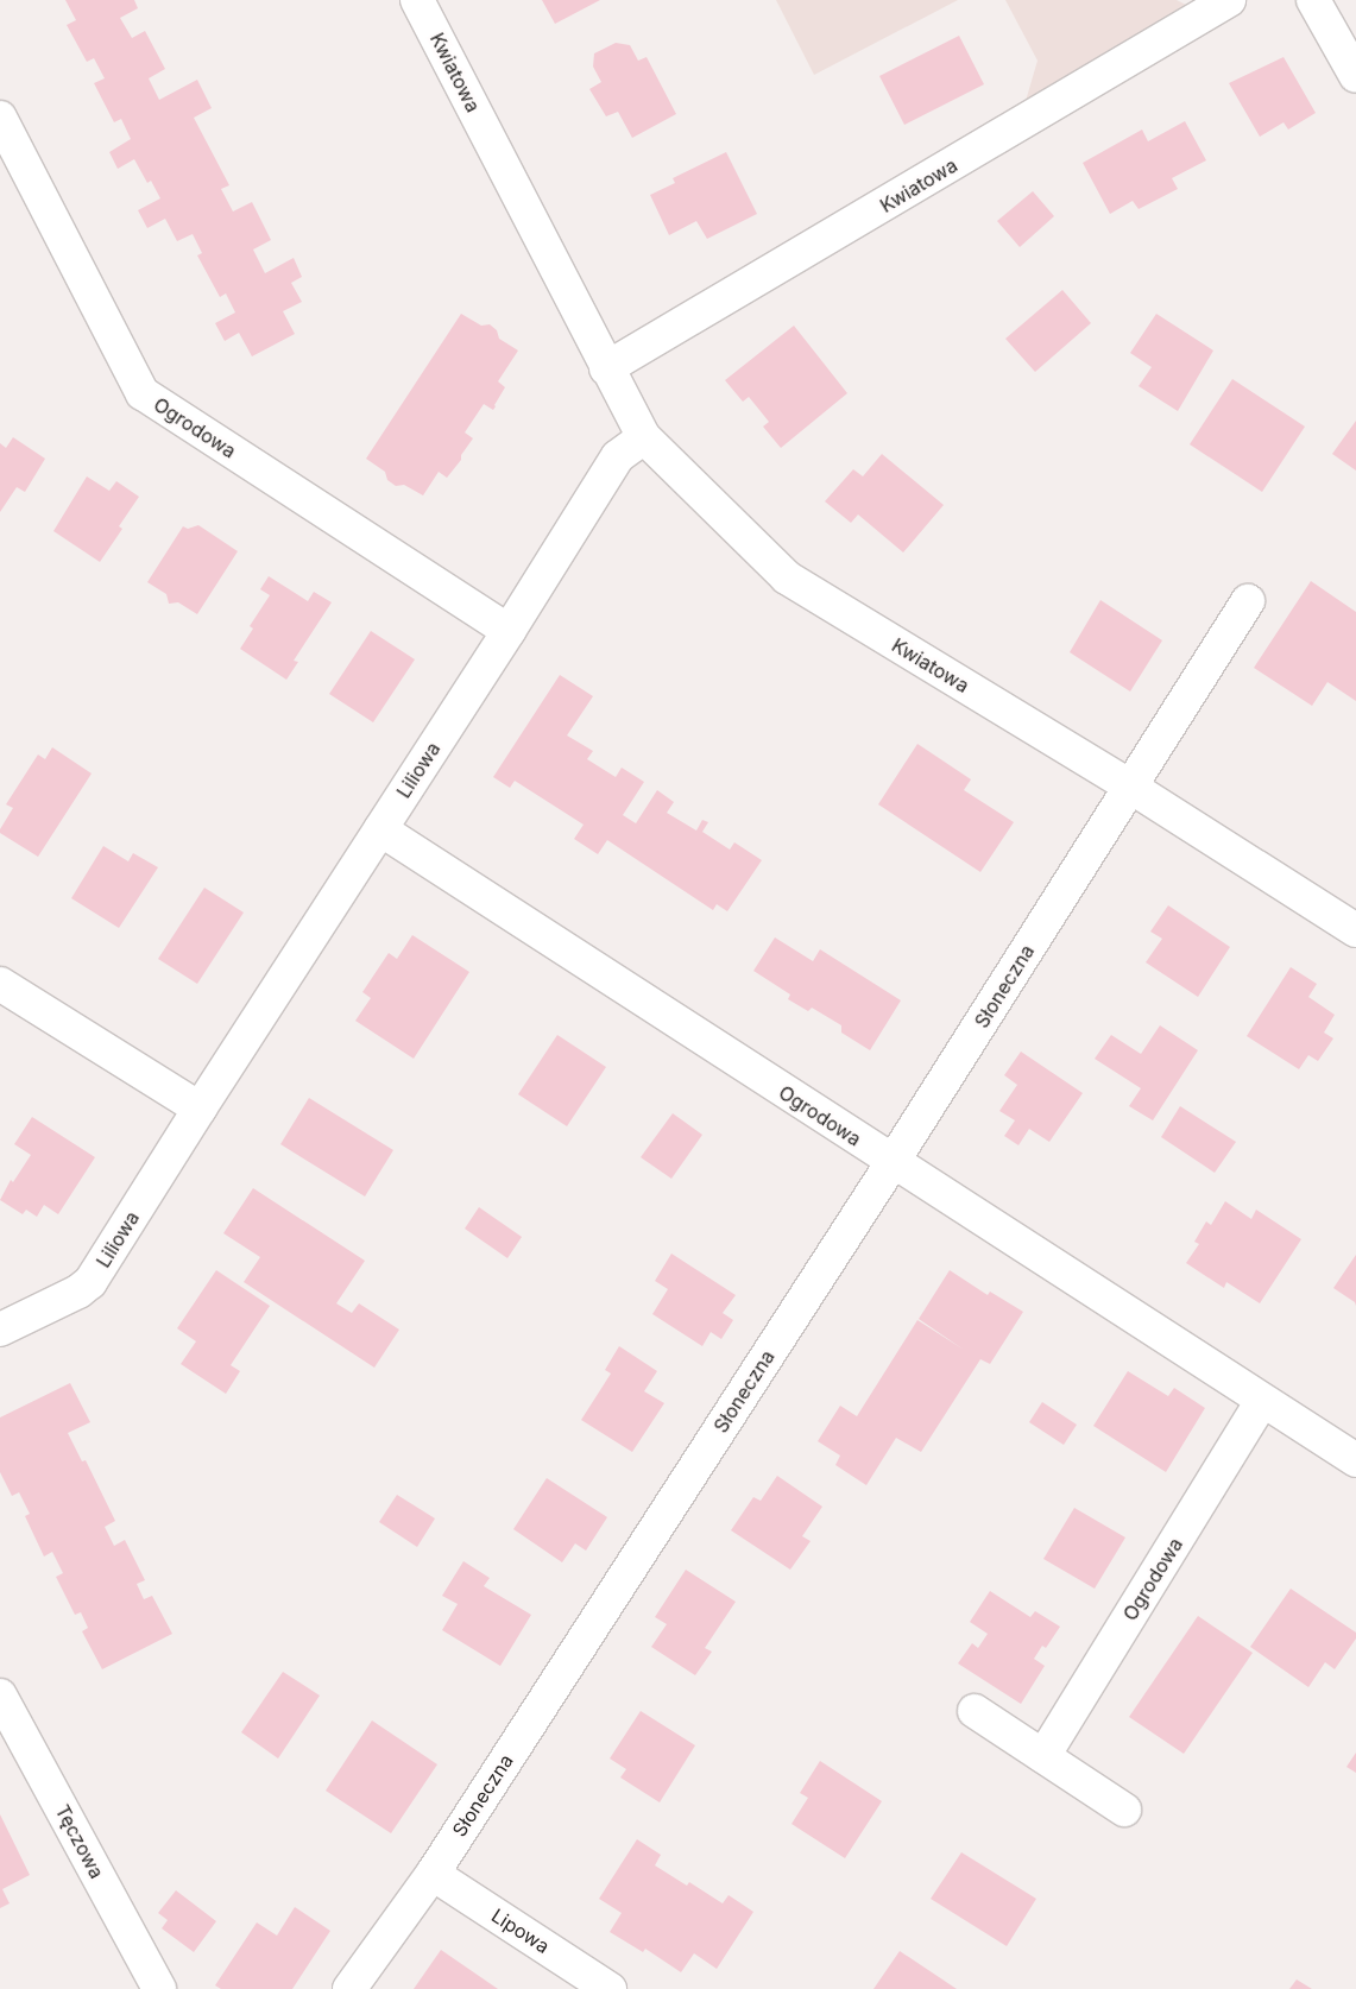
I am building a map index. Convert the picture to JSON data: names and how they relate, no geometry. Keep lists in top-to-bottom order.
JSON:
{
  "streets": {
    "street": [
      "Kwiatowa",
      "Ogrodowa",
      "Liliowa",
      "Słoneczna",
      "Tęczowa",
      "Lipowa"
    ]
  },
  "crossings": [
    ["Kwiatowa", "Liliowa"],
    ["Kwiatowa", "Słoneczna"],
    ["Ogrodowa", "Liliowa"],
    ["Ogrodowa", "Słoneczna"],
    ["Słoneczna", "Lipowa"]
  ]
}
